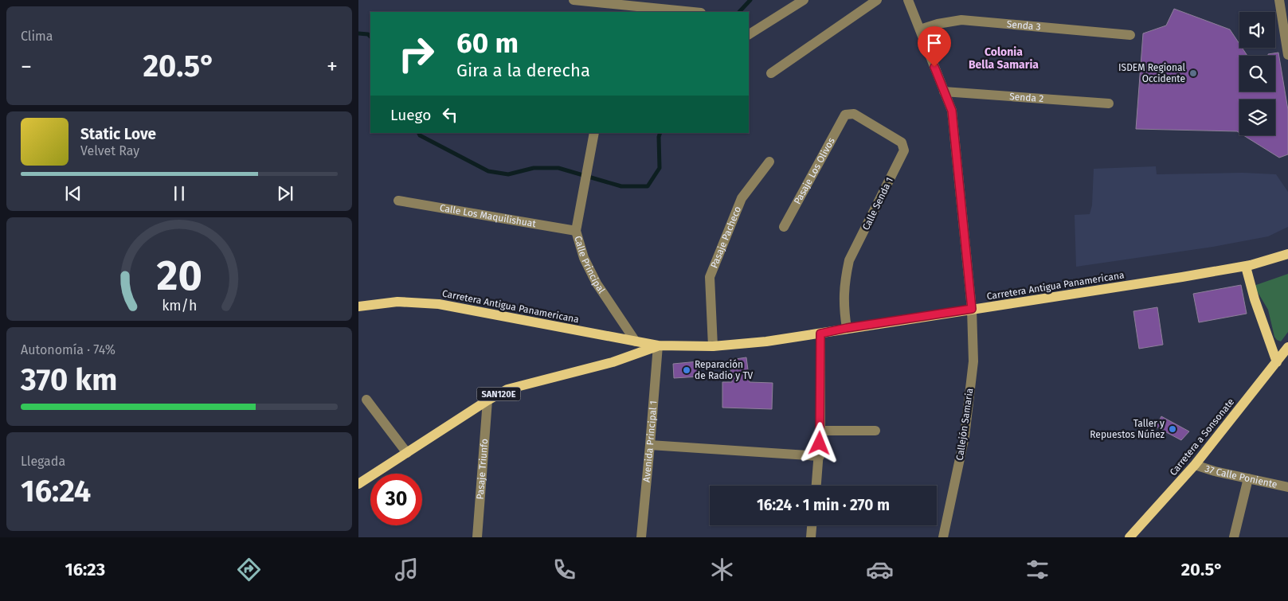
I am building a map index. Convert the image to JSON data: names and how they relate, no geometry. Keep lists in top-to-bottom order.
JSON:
{
  "streets": {
    "main road": ["Carretera Antigua Panamericana", "SAN120E", "Carretera a Sonsonate"],
    "street": [
      "Senda 3",
      "Senda 2",
      "Pasaje Los Olivos",
      "Calle Senda 1",
      "Calle Los Maquilishuat",
      "Pasaje Pacheco",
      "Calle Principal",
      "Callejón Samaria",
      "Avenida Principal 1",
      "Pasaje Triunfo",
      "37 Calle Poniente"
    ]
  },
  "crossings": [
    ["Senda 3", "Callejón Samaria"],
    ["Senda 2", "Callejón Samaria"],
    ["Pasaje Los Olivos", "Calle Senda 1"],
    ["Calle Senda 1", "Carretera Antigua Panamericana"],
    ["Calle Los Maquilishuat", "Calle Principal"],
    ["Pasaje Pacheco", "Carretera Antigua Panamericana"],
    ["Calle Principal", "Carretera Antigua Panamericana"],
    ["Carretera Antigua Panamericana", "Callejón Samaria"],
    ["Carretera Antigua Panamericana", "Avenida Principal 1"],
    ["Carretera Antigua Panamericana", "Pasaje Triunfo"],
    ["Carretera a Sonsonate", "37 Calle Poniente"]
  ],
  "districts": ["Colonia Bella Samaria"],
  "places": ["ISDEM Regional Occidente", "Reparación de Radio y TV", "Taller y Repuestos Núñez"],
  "page": {
    "tile": [
      "Clima",
      ["Autonomía · 74%", "370 km"],
      ["Llegada", "16:24"]
    ],
    "turn": ["60 m", "Gira a la derecha"],
    "heat": ["−", "20.5°", "+"],
    "then": "Luego",
    "song": ["Static Love", "Velvet Ray"],
    "limit": "30",
    "trip": "16:24 · 1 min · 270 m",
    "tabs": ["16:23", "20.5°"],
    "gauge": ["20", "km/h"]
  }
}
